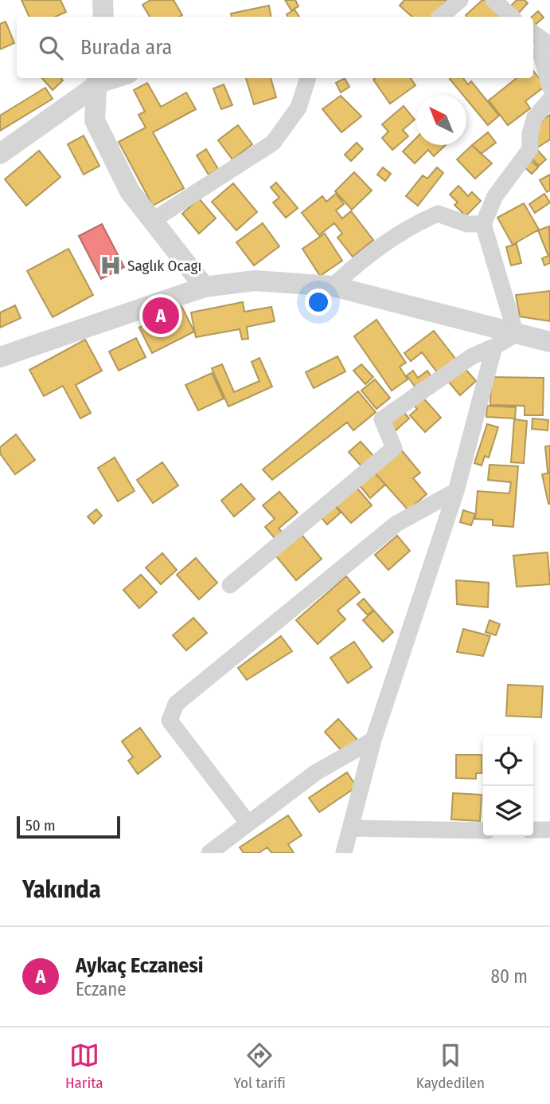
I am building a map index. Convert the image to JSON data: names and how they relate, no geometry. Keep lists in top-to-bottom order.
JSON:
{
  "places": {
    "hospital": ["Saglık Ocagı"]
  },
  "scale_bar": "50 m",
  "north": "top left",
  "page": {
    "search": "Burada ara",
    "pins": "A",
    "scale": "50 m",
    "heading": "Yakında",
    "list": [
      {
        "mark": "A",
        "name": "Aykaç Eczanesi",
        "note": "Eczane",
        "value": "80 m"
      }
    ],
    "nav": ["Harita", "Yol tarifi", "Kaydedilen"]
  }
}
